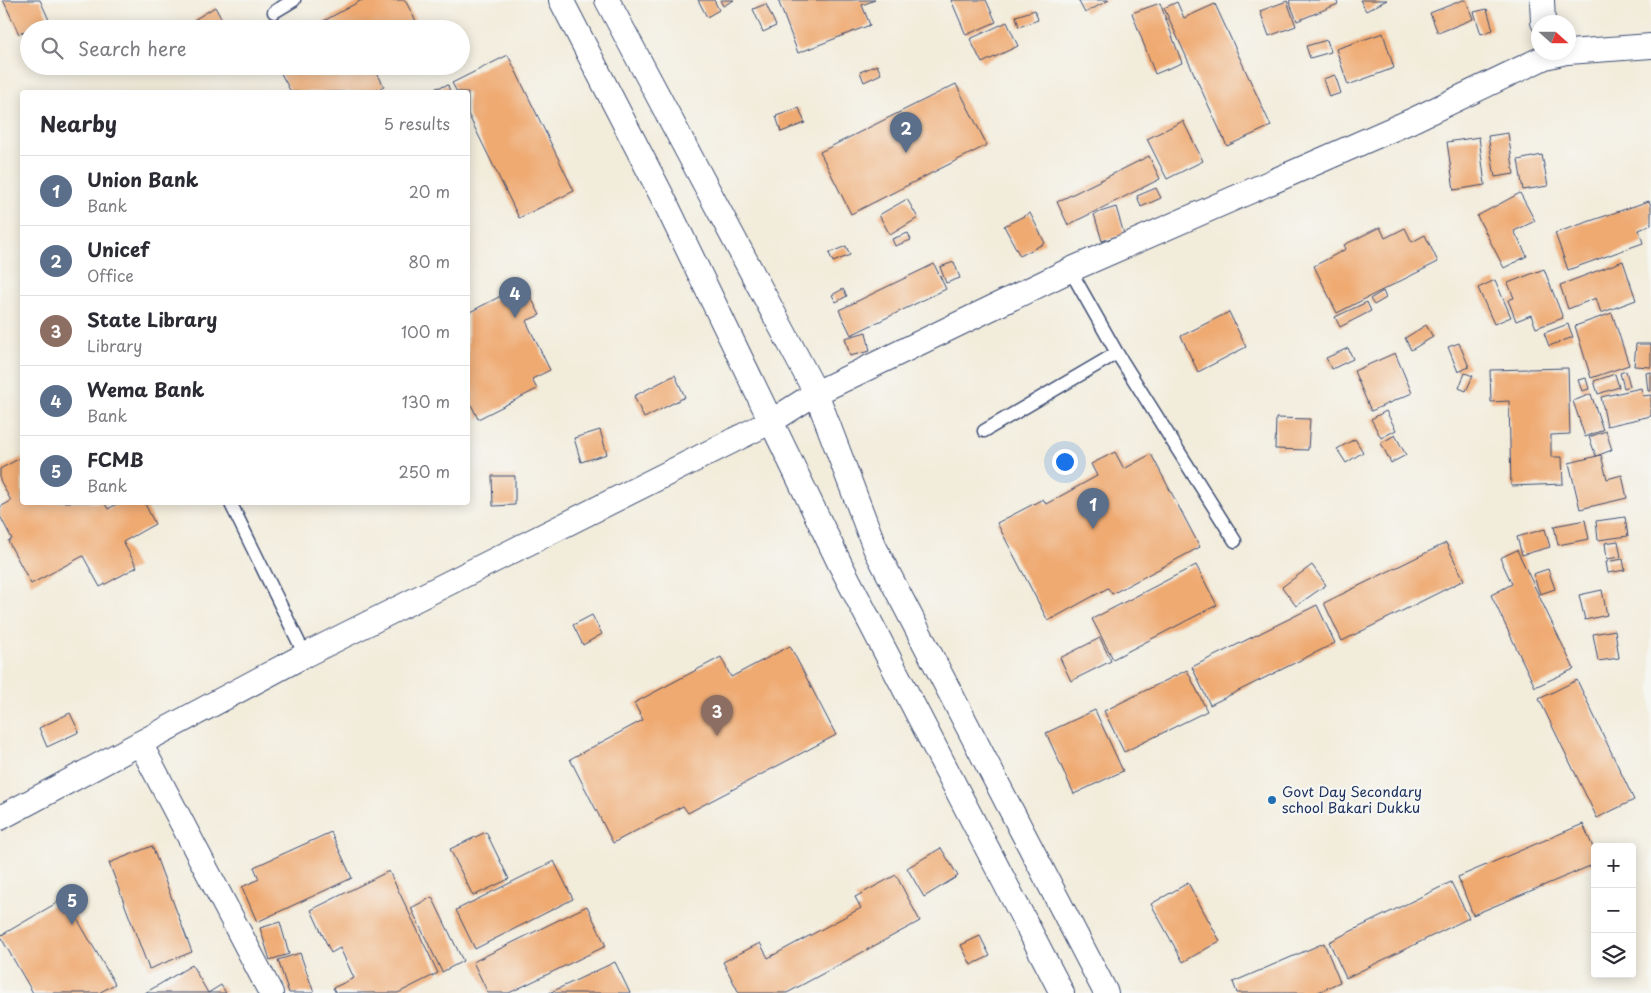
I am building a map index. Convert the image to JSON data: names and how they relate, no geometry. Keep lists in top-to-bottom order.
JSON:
{
  "places": ["Govt Day Secondary school Bakari Dukku"],
  "north": "right",
  "page": {
    "search": "Search here",
    "heading": ["Nearby", "5 results"],
    "pins": [
      "2",
      "4",
      "1",
      "3",
      "5"
    ],
    "list": [
      {
        "mark": "1",
        "name": "Union Bank",
        "note": "Bank",
        "value": "20 m"
      },
      {
        "mark": "2",
        "name": "Unicef",
        "note": "Office",
        "value": "80 m"
      },
      {
        "mark": "3",
        "name": "State Library",
        "note": "Library",
        "value": "100 m"
      },
      {
        "mark": "4",
        "name": "Wema Bank",
        "note": "Bank",
        "value": "130 m"
      },
      {
        "mark": "5",
        "name": "FCMB",
        "note": "Bank",
        "value": "250 m"
      }
    ],
    "map_buttons": ["+", "−"]
  }
}
